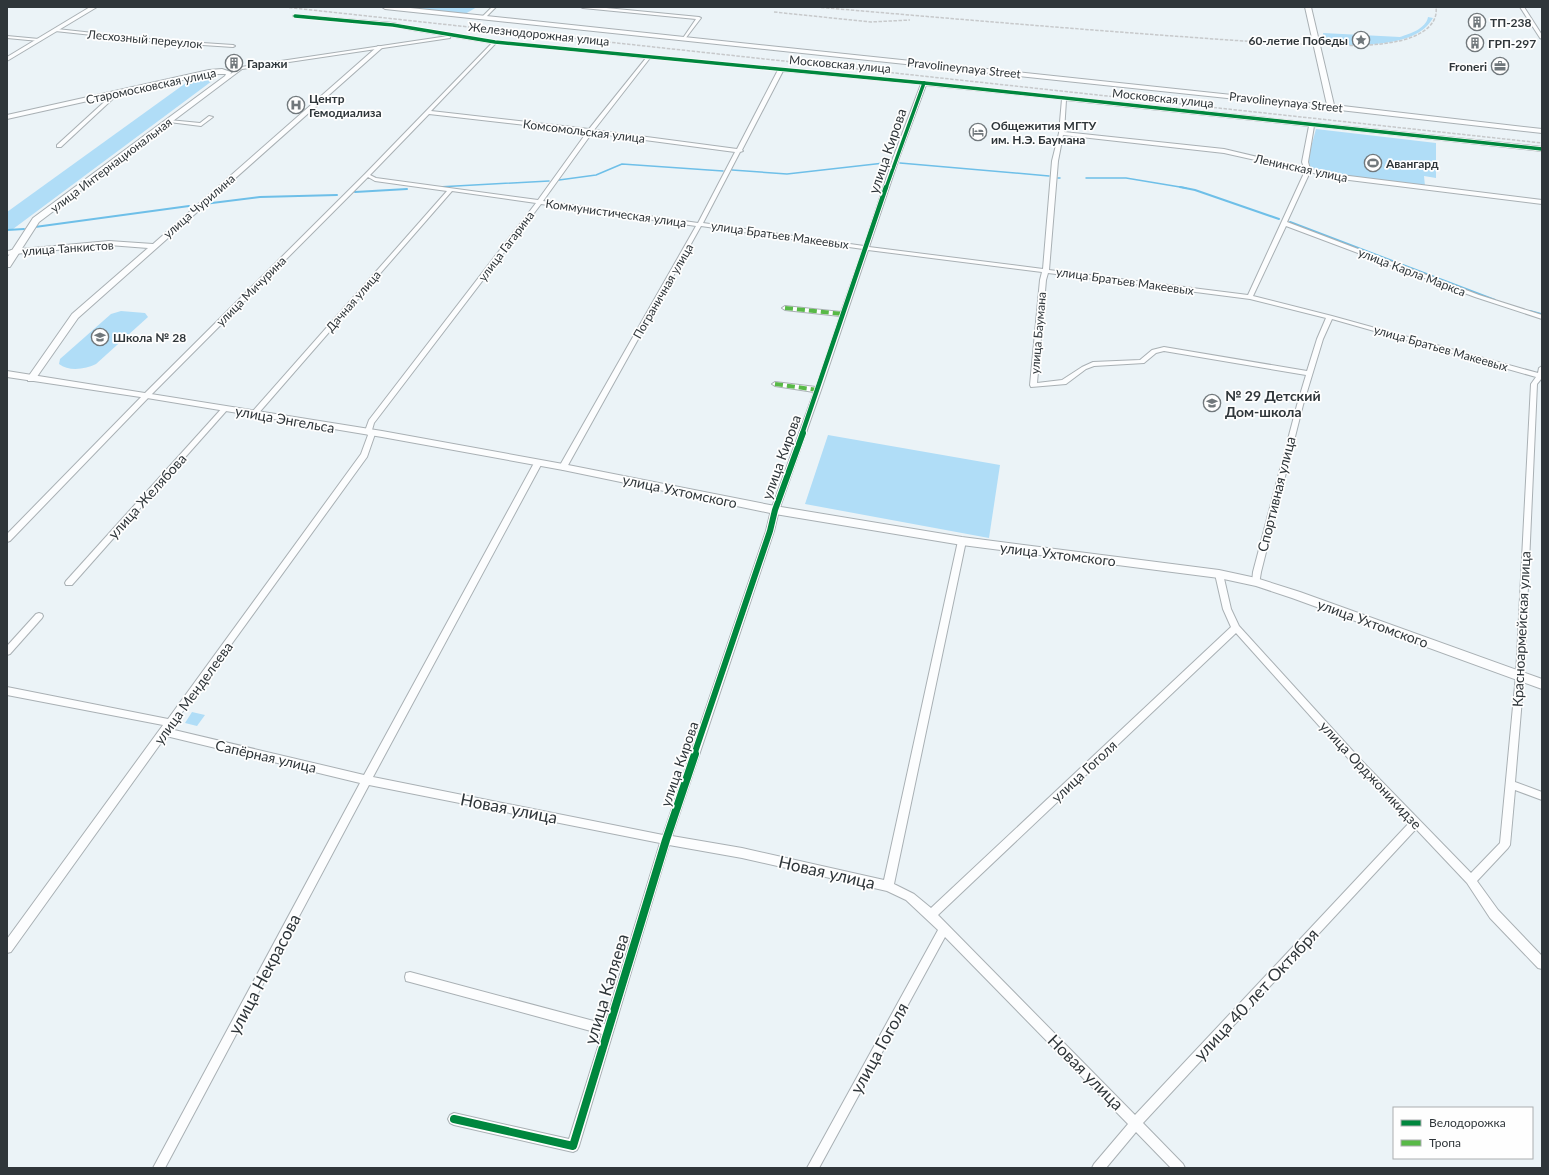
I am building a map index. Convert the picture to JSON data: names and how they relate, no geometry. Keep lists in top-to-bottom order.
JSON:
{
  "streets": {
    "main road": [
      "Pravolineynaya Street",
      "Старомосковская улица",
      "улица Интернациональная",
      "улица Энгельса",
      "улица Ухтомского"
    ],
    "street": [
      "Железнодорожная улица",
      "Лесхозный переулок",
      "Московская улица",
      "Комсомольская улица",
      "улица Кирова",
      "Ленинская улица",
      "улица Чурилина",
      "Коммунистическая улица",
      "улица Братьев Макеевых",
      "улица Гагарина",
      "улица Танкистов",
      "улица Карла Маркса",
      "улица Мичурина",
      "Пограничная улица",
      "Дачная улица",
      "улица Баумана",
      "Спортивная улица",
      "улица Желябова",
      "Красноармейская улица",
      "улица Менделеева",
      "Сапёрная улица",
      "улица Гоголя",
      "улица Орджоникидзе",
      "Новая улица",
      "улица Некрасова",
      "улица Каляева",
      "улица 40 лет Октября"
    ]
  },
  "crossings": [
    ["Железнодорожная улица", "Московская улица"],
    ["Железнодорожная улица", "Старомосковская улица"],
    ["Железнодорожная улица", "улица Гагарина"],
    ["Железнодорожная улица", "улица Мичурина"],
    ["Железнодорожная улица", "Пограничная улица"],
    ["Московская улица", "улица Кирова"],
    ["Московская улица", "Пограничная улица"],
    ["Московская улица", "улица Баумана"],
    ["Старомосковская улица", "улица Интернациональная"],
    ["Старомосковская улица", "улица Чурилина"],
    ["Комсомольская улица", "улица Гагарина"],
    ["Комсомольская улица", "улица Мичурина"],
    ["Комсомольская улица", "Пограничная улица"],
    ["улица Кирова", "улица Братьев Макеевых"],
    ["улица Кирова", "улица Ухтомского"],
    ["улица Кирова", "Новая улица"],
    ["улица Кирова", "улица Каляева"],
    ["улица Интернациональная", "улица Танкистов"],
    ["Ленинская улица", "улица Баумана"],
    ["улица Чурилина", "улица Танкистов"],
    ["улица Чурилина", "улица Энгельса"],
    ["Коммунистическая улица", "улица Братьев Макеевых"],
    ["Коммунистическая улица", "улица Гагарина"],
    ["Коммунистическая улица", "улица Мичурина"],
    ["Коммунистическая улица", "Пограничная улица"],
    ["Коммунистическая улица", "Дачная улица"],
    ["улица Братьев Макеевых", "Пограничная улица"],
    ["улица Братьев Макеевых", "улица Баумана"],
    ["улица Братьев Макеевых", "Спортивная улица"],
    ["улица Братьев Макеевых", "Красноармейская улица"],
    ["улица Гагарина", "улица Энгельса"],
    ["улица Гагарина", "улица Менделеева"],
    ["улица Мичурина", "улица Энгельса"],
    ["Пограничная улица", "улица Энгельса"],
    ["Пограничная улица", "улица Ухтомского"],
    ["Дачная улица", "улица Энгельса"],
    ["улица Баумана", "Спортивная улица"],
    ["улица Энгельса", "улица Ухтомского"],
    ["улица Энгельса", "улица Желябова"],
    ["улица Энгельса", "улица Менделеева"],
    ["улица Энгельса", "улица Некрасова"],
    ["улица Ухтомского", "Спортивная улица"],
    ["улица Ухтомского", "Красноармейская улица"],
    ["улица Ухтомского", "улица Орджоникидзе"],
    ["Красноармейская улица", "улица Орджоникидзе"],
    ["улица Менделеева", "Сапёрная улица"],
    ["Сапёрная улица", "Новая улица"],
    ["Сапёрная улица", "улица Некрасова"],
    ["улица Гоголя", "улица Орджоникидзе"],
    ["улица Гоголя", "Новая улица"],
    ["улица Орджоникидзе", "улица 40 лет Октября"],
    ["Новая улица", "улица Некрасова"],
    ["Новая улица", "улица Каляева"],
    ["Новая улица", "улица 40 лет Октября"]
  ],
  "places": {
    "building": ["ТП-238", "ГРП-297", "Гаражи"],
    "place": ["60-летие Победы"],
    "office": ["Froneri"],
    "hospital": ["Центр Гемодиализа"],
    "hotel": ["Общежития МГТУ им. Н.Э. Баумана"],
    "sports": ["Авангард"],
    "school or university": ["Школа № 28", "№ 29 Детский Дом-школа"]
  },
  "legend": ["Велодорожка", "Тропа"]
}
